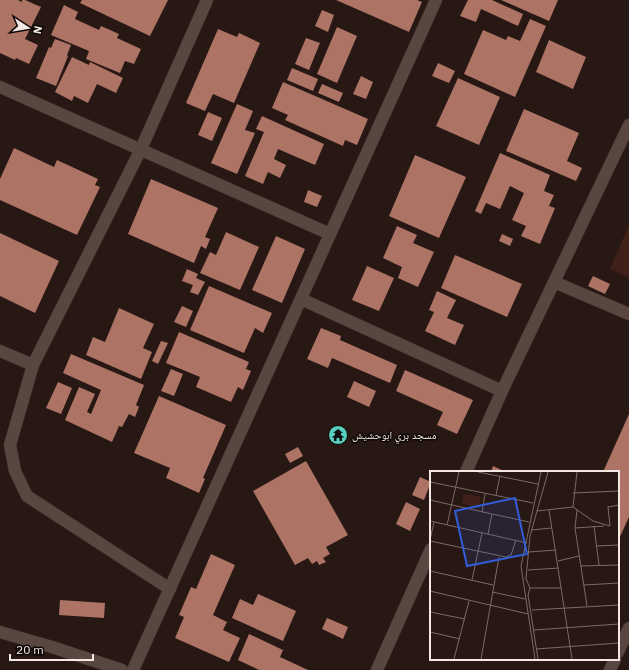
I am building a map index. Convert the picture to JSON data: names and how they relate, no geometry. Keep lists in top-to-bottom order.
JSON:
{
  "places": {
    "temple": ["مسجد بري ابوحشيش"]
  },
  "scale_bar": "20 m",
  "north": "right"
}
